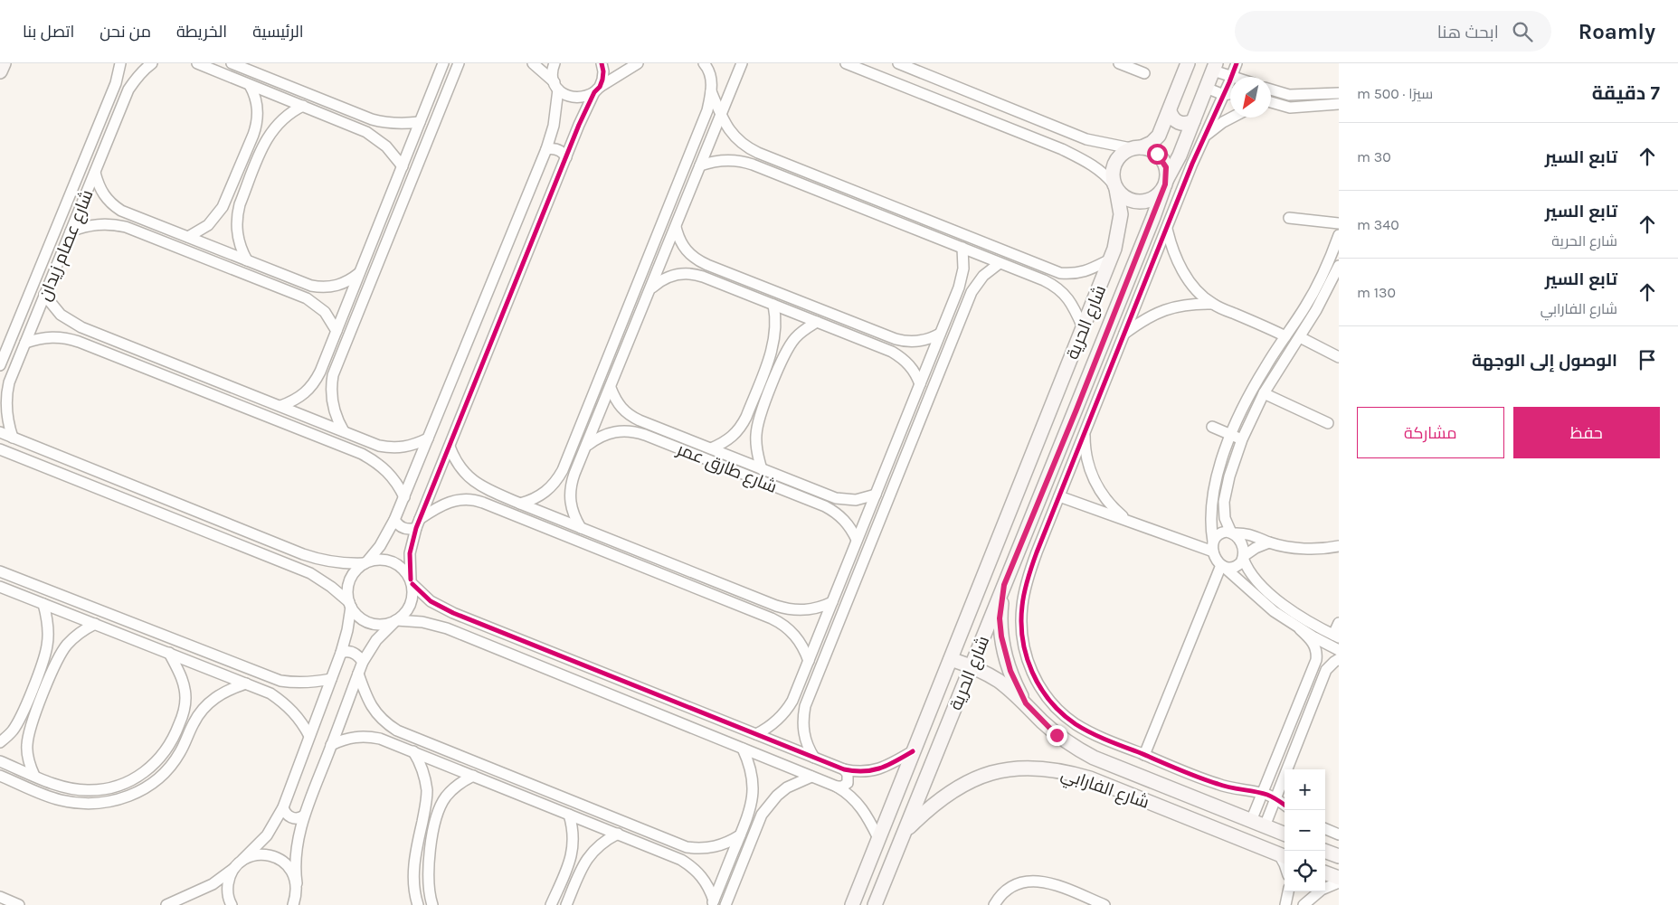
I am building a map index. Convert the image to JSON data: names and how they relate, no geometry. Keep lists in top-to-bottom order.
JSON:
{
  "streets": {
    "street": [
      "شارع عصام زيدان",
      "شارع الحرية",
      "شارع طارق عمر",
      "شارع الفارابي"
    ]
  },
  "crossings": [
    ["شارع الحرية", "شارع الفارابي"]
  ],
  "north": "bottom left",
  "page": {
    "header": "Roamly",
    "search": "ابحث هنا",
    "nav": [
      "الرئيسية",
      "الخريطة",
      "من نحن",
      "اتصل بنا"
    ],
    "heading": ["7 دقيقة", "سيرًا · 500 m"],
    "list": [
      ["تابع السير", "30 m"],
      ["تابع السير", "شارع الحرية", "340 m"],
      ["تابع السير", "شارع الفارابي", "130 m"],
      "الوصول إلى الوجهة"
    ],
    "buttons": ["حفظ", "مشاركة"],
    "map_buttons": ["+", "−"]
  }
}
